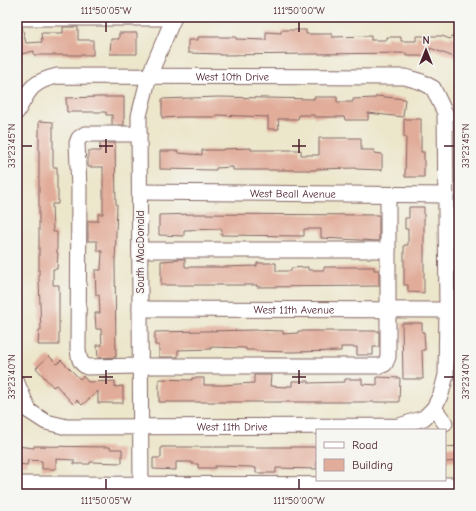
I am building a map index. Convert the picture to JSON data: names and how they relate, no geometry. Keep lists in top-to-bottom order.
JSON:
{
  "streets": {
    "street": [
      "West 10th Drive",
      "West Beall Avenue",
      "South MacDonald",
      "West 11th Avenue",
      "West 11th Drive"
    ]
  },
  "crossings": [
    ["West 10th Drive", "West Beall Avenue"],
    ["West 10th Drive", "South MacDonald"],
    ["West Beall Avenue", "South MacDonald"],
    ["South MacDonald", "West 11th Avenue"],
    ["South MacDonald", "West 11th Drive"]
  ],
  "legend": ["Road", "Building"],
  "north": "top",
  "coordinates": [
    "111°50'05\"W",
    "111°50'00\"W",
    "33°23'45\"N",
    "33°23'40\"N"
  ]
}
